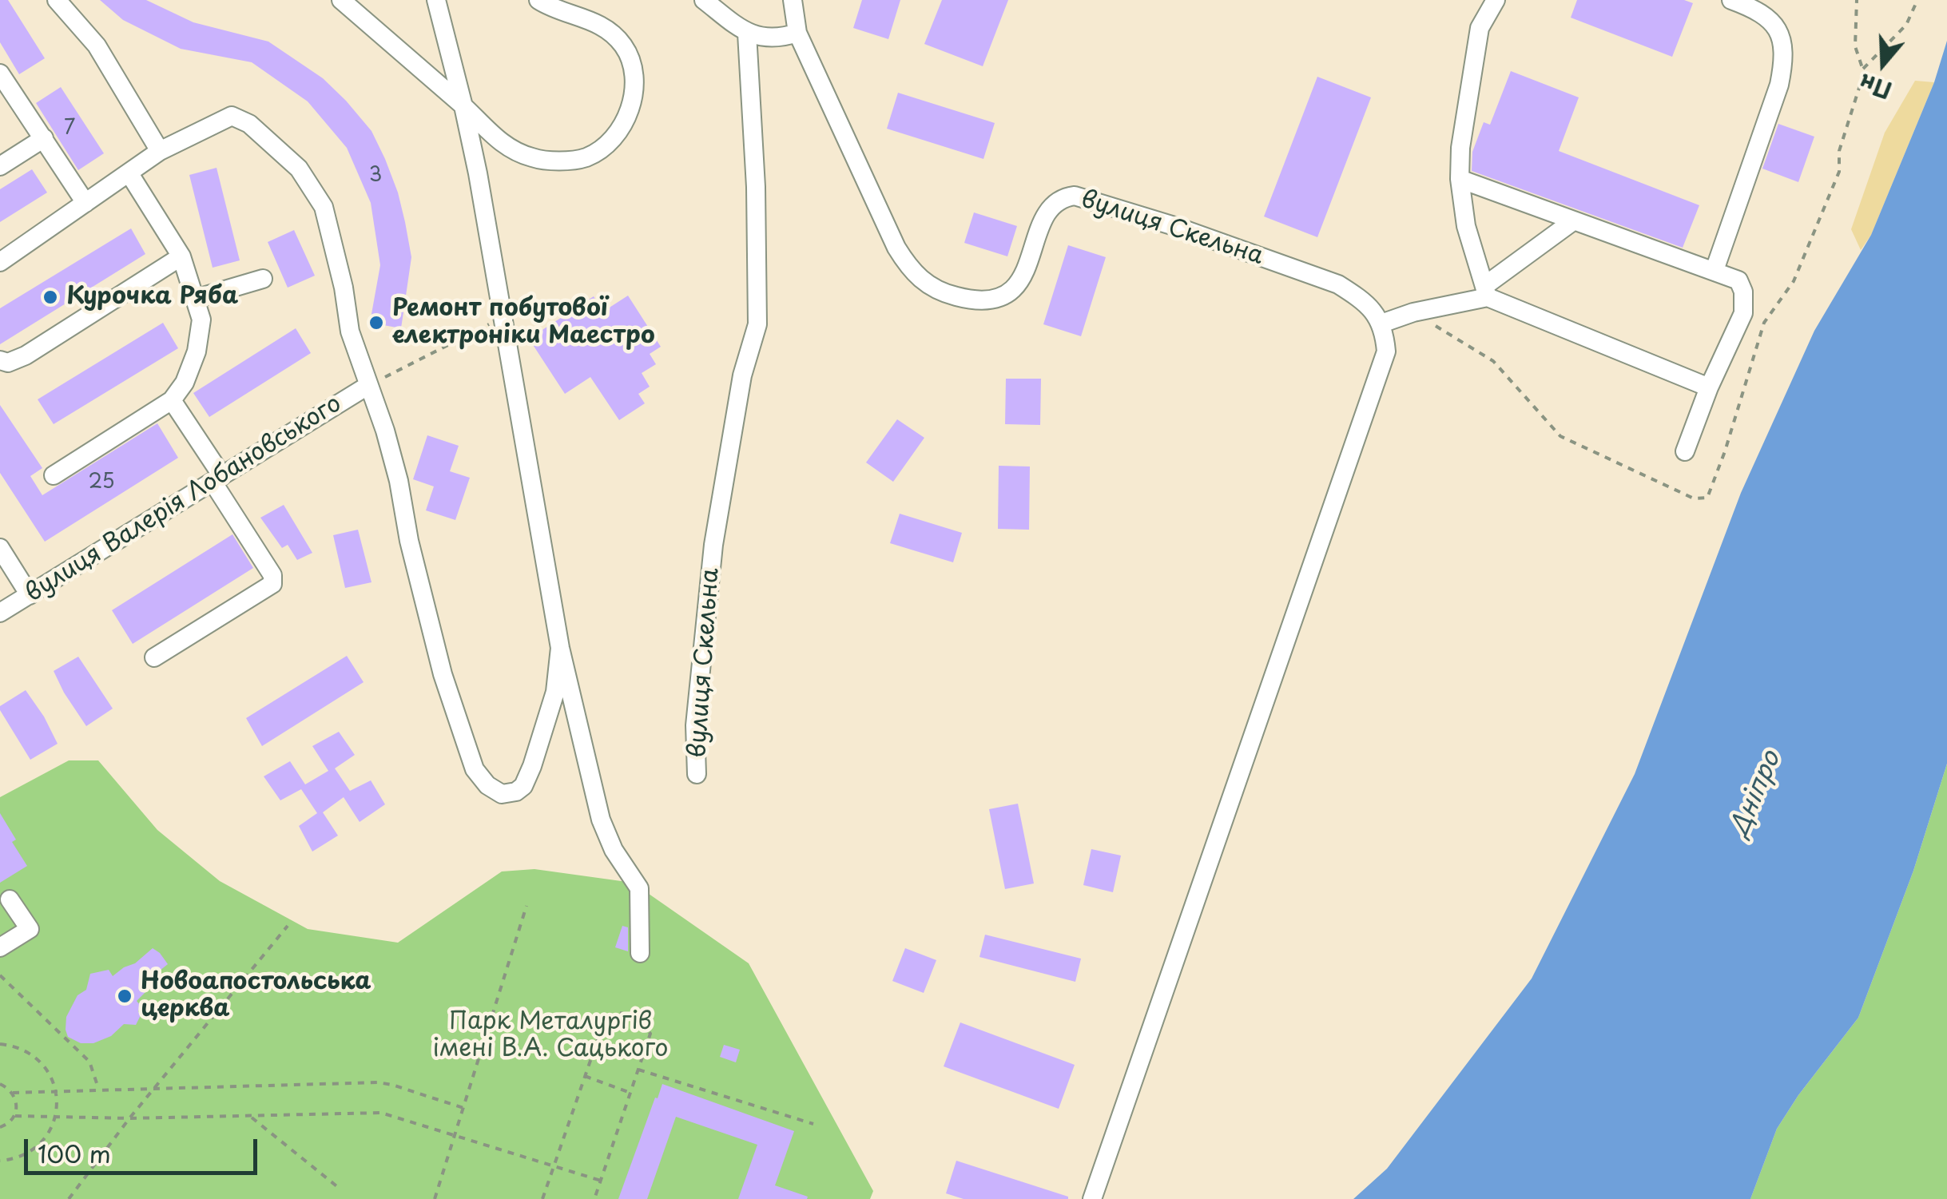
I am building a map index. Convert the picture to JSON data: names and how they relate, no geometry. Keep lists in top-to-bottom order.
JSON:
{
  "streets": {
    "street": ["вулиця Скельна", "вулиця Валерія Лобановського"]
  },
  "water": ["Дніпро"],
  "parks": ["Парк Металургів імені В.А. Сацького"],
  "places": ["Курочка Ряба", "Ремонт побутової електроніки Маестро", "Новоапостольська церква"],
  "house_numbers": ["7", "3", "25"],
  "scale_bar": "100 m",
  "north": "bottom"
}
